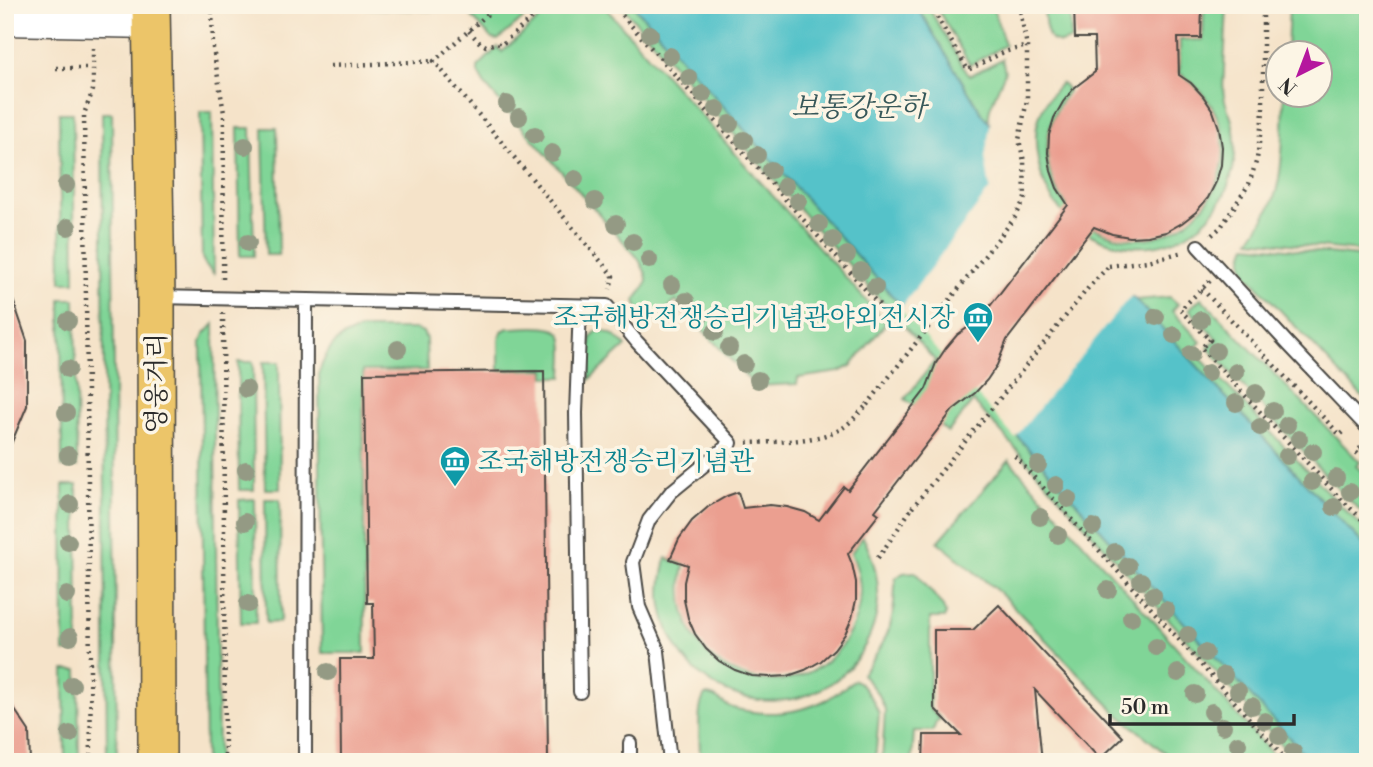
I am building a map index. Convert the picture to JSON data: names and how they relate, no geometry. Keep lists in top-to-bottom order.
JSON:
{
  "streets": {
    "main road": ["영웅거리"]
  },
  "water": ["보통강운하"],
  "places": {
    "museum": ["조국해방전쟁승리기념관야외전시장", "조국해방전쟁승리기념관"]
  },
  "scale_bar": "50 m",
  "north": "bottom left"
}
